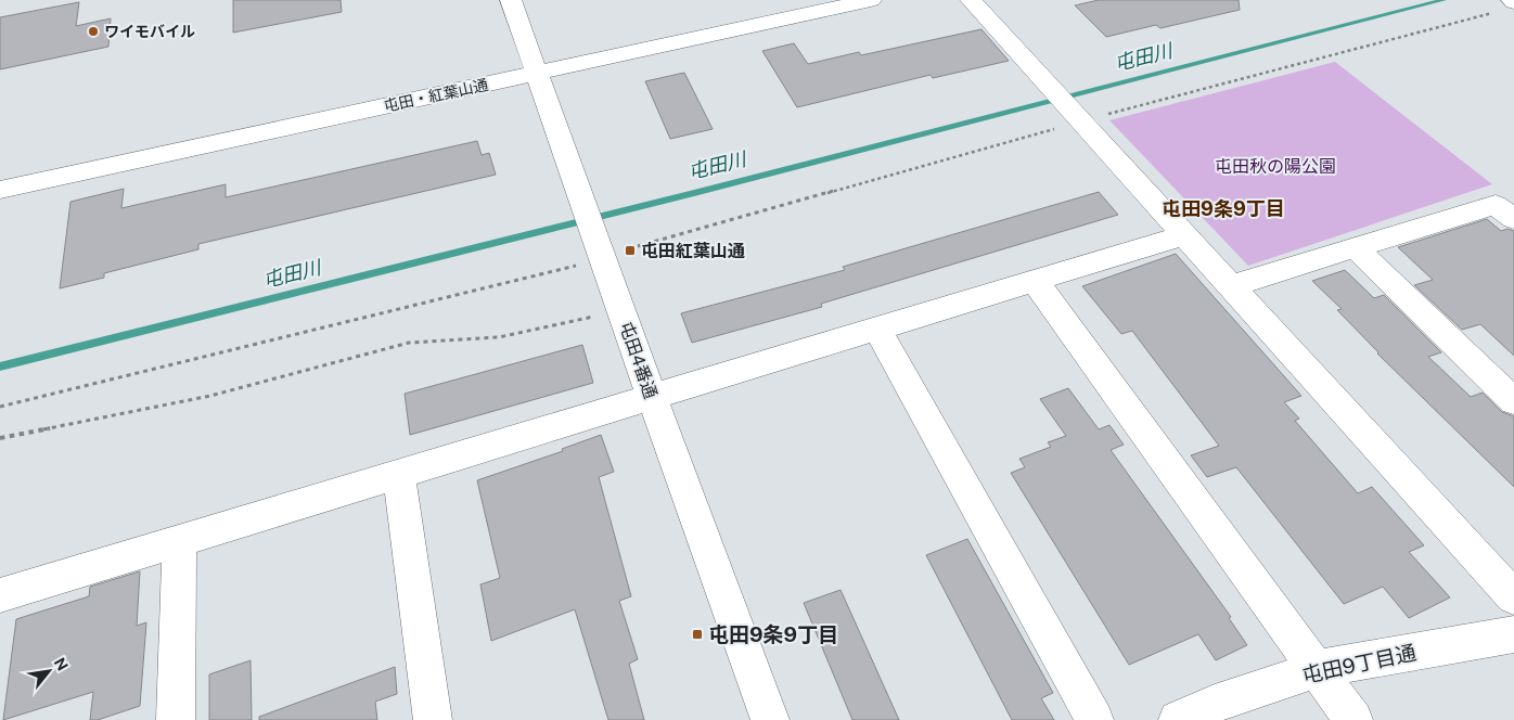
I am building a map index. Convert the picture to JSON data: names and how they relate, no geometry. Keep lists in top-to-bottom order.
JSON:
{
  "streets": {
    "street": ["屯田・紅葉山通", "屯田4番通", "屯田9丁目通"]
  },
  "crossings": [
    ["屯田・紅葉山通", "屯田4番通"]
  ],
  "districts": ["屯田9条9丁目"],
  "water": ["屯田川"],
  "parks": ["屯田秋の陽公園"],
  "places": {
    "other": ["ワイモバイル"],
    "transit": ["屯田紅葉山通", "屯田9条9丁目"]
  },
  "north": "top right"
}
